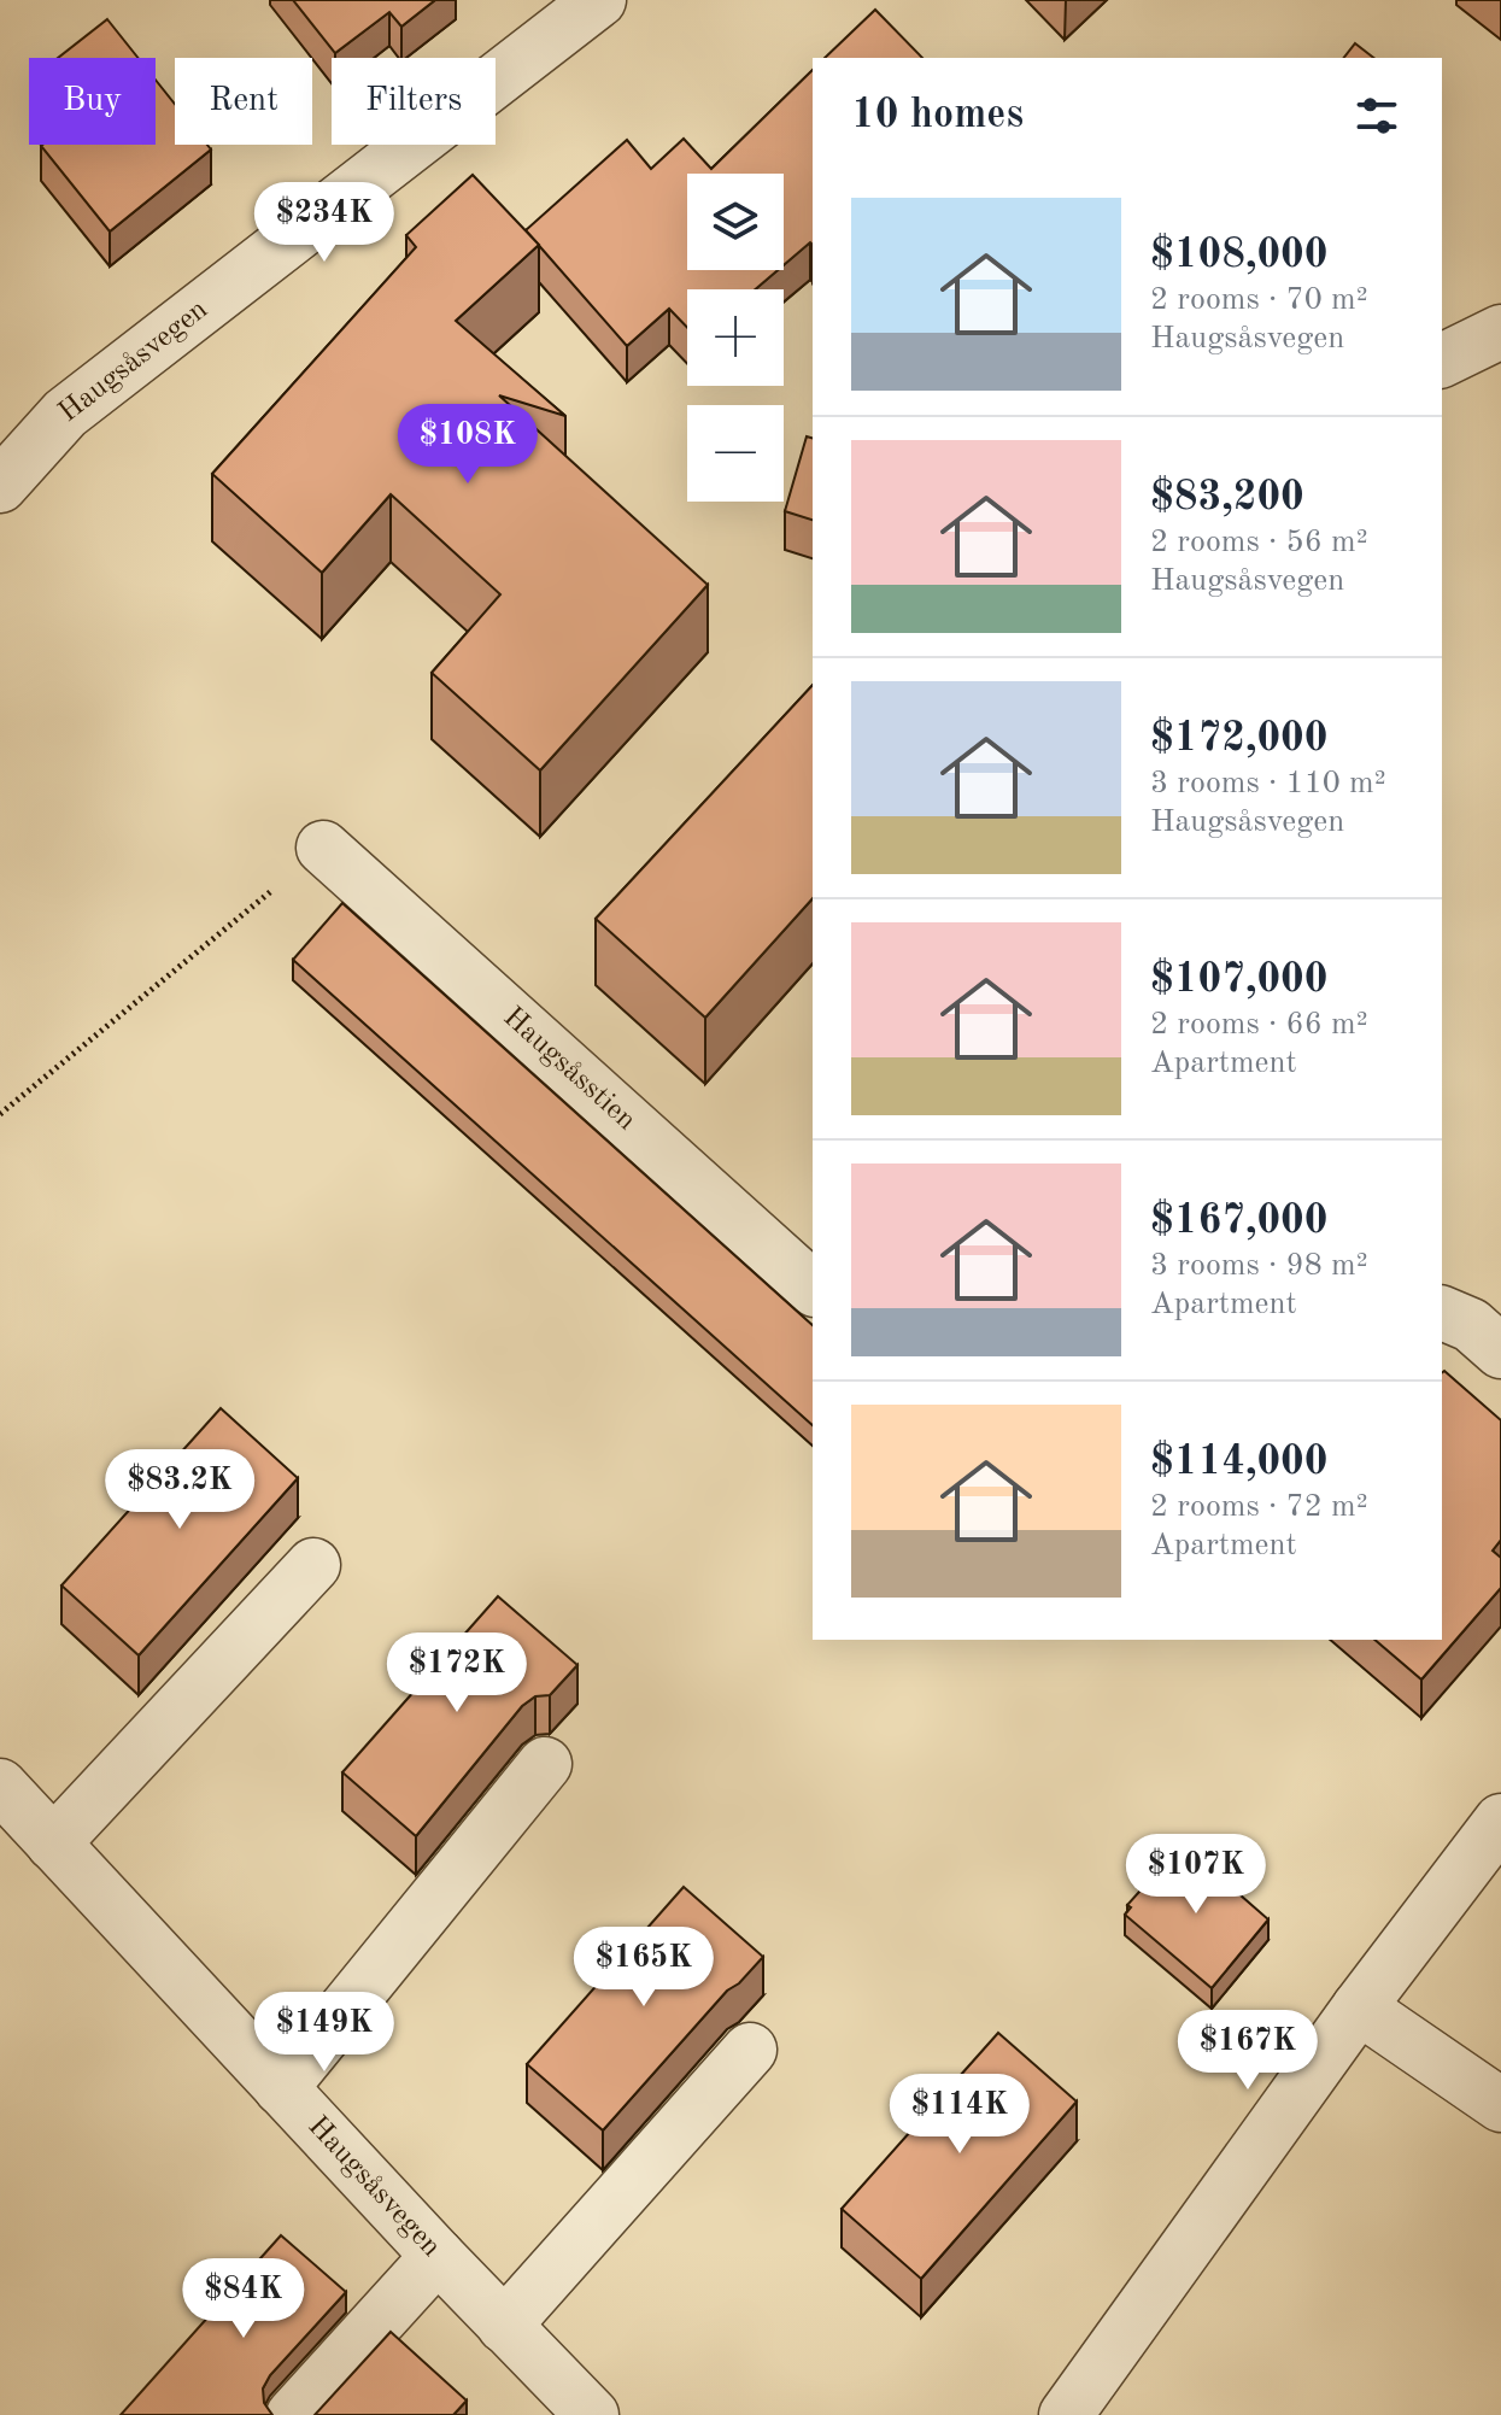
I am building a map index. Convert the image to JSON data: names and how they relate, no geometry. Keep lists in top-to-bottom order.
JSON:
{
  "streets": {
    "street": ["Haugsåsvegen", "Haugsåsstien"]
  },
  "page": {
    "chip": ["Buy", "Rent", "Filters"],
    "heading": "10 homes",
    "map_buttons": ["+", "−"],
    "list": [
      {
        "name": "$108,000",
        "note": "2 rooms · 70 m² · Haugsåsvegen"
      },
      {
        "name": "$83,200",
        "note": "2 rooms · 56 m² · Haugsåsvegen"
      },
      {
        "name": "$172,000",
        "note": "3 rooms · 110 m² · Haugsåsvegen"
      },
      {
        "name": "$107,000",
        "note": "2 rooms · 66 m² · Apartment"
      },
      {
        "name": "$167,000",
        "note": "3 rooms · 98 m² · Apartment"
      },
      {
        "name": "$114,000",
        "note": "2 rooms · 72 m² · Apartment"
      }
    ],
    "price": [
      "$234K",
      "$108K",
      "$83.2K",
      "$172K",
      "$107K",
      "$165K",
      "$149K",
      "$167K",
      "$114K",
      "$84K"
    ]
  }
}
